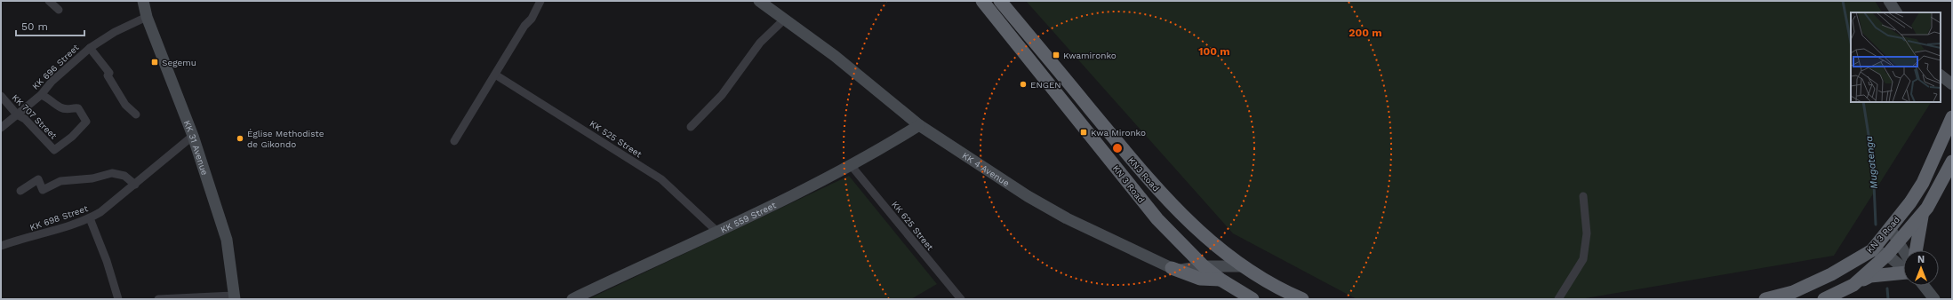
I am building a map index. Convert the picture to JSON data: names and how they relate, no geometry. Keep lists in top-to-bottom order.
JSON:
{
  "streets": {
    "highway": ["KN3 Road", "KN 3 Road"],
    "main road": ["KK 31 Avenue", "KK 4 Avenue", "KK 559 Street"],
    "street": [
      "KK 696 Street",
      "KK 707 Street",
      "KK 525 Street",
      "KK 698 Street",
      "KK 625 Street"
    ]
  },
  "crossings": [
    ["KK 696 Street", "KK 707 Street"],
    ["KK 696 Street", "KK 31 Avenue"],
    ["KK 525 Street", "KK 559 Street"],
    ["KK 31 Avenue", "KK 698 Street"],
    ["KK 4 Avenue", "KK 559 Street"],
    ["KK 559 Street", "KK 625 Street"]
  ],
  "water": ["Mugatenga"],
  "places": {
    "transit": ["Kwamironko", "Segemu", "Kwa Mironko"],
    "other": ["ENGEN", "Église Methodiste de Gikondo"]
  },
  "scale_bar": "50 m",
  "north": "top",
  "rings": ["200 m", "100 m"]
}
